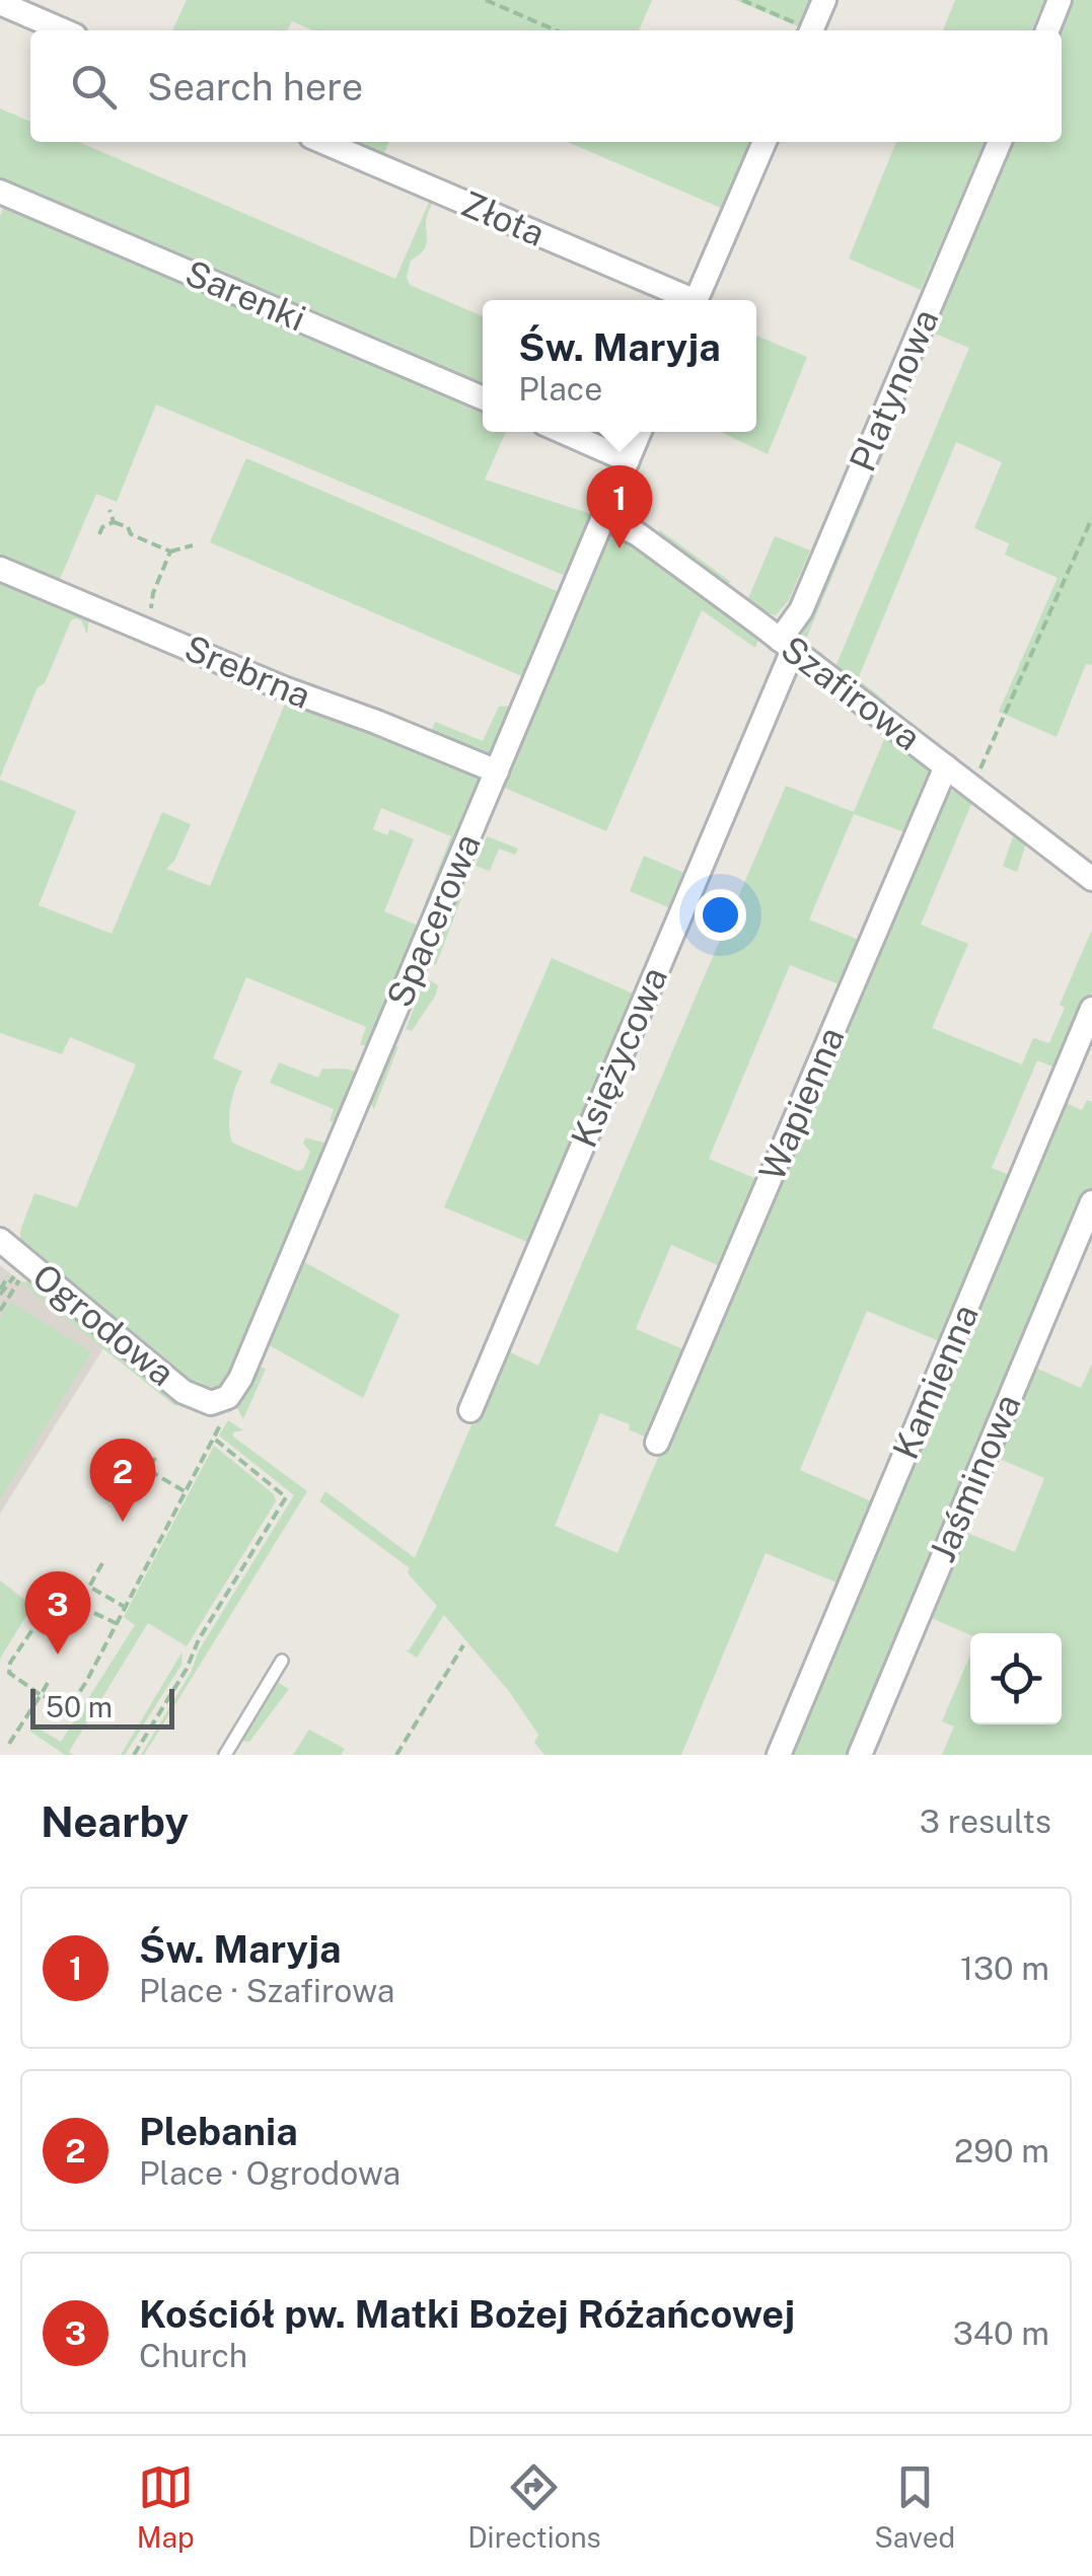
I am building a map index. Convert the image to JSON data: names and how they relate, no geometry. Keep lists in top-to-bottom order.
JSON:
{
  "streets": {
    "street": [
      "Złota",
      "Sarenki",
      "Platynowa",
      "Srebrna",
      "Szafirowa",
      "Spacerowa",
      "Księżycowa",
      "Wapienna",
      "Ogrodowa",
      "Kamienna",
      "Jaśminowa"
    ]
  },
  "crossings": [
    ["Platynowa", "Szafirowa"],
    ["Platynowa", "Księżycowa"],
    ["Srebrna", "Spacerowa"],
    ["Szafirowa", "Spacerowa"],
    ["Szafirowa", "Księżycowa"],
    ["Szafirowa", "Wapienna"],
    ["Spacerowa", "Ogrodowa"]
  ],
  "scale_bar": "50 m",
  "page": {
    "search": "Search here",
    "popup": ["Św. Maryja", "Place"],
    "pins": ["1", "2", "3"],
    "scale": "50 m",
    "heading": ["Nearby", "3 results"],
    "list": [
      {
        "mark": "1",
        "name": "Św. Maryja",
        "note": "Place · Szafirowa",
        "value": "130 m"
      },
      {
        "mark": "2",
        "name": "Plebania",
        "note": "Place · Ogrodowa",
        "value": "290 m"
      },
      {
        "mark": "3",
        "name": "Kościół pw. Matki Bożej Różańcowej",
        "note": "Church",
        "value": "340 m"
      }
    ],
    "nav": ["Map", "Directions", "Saved"]
  }
}
